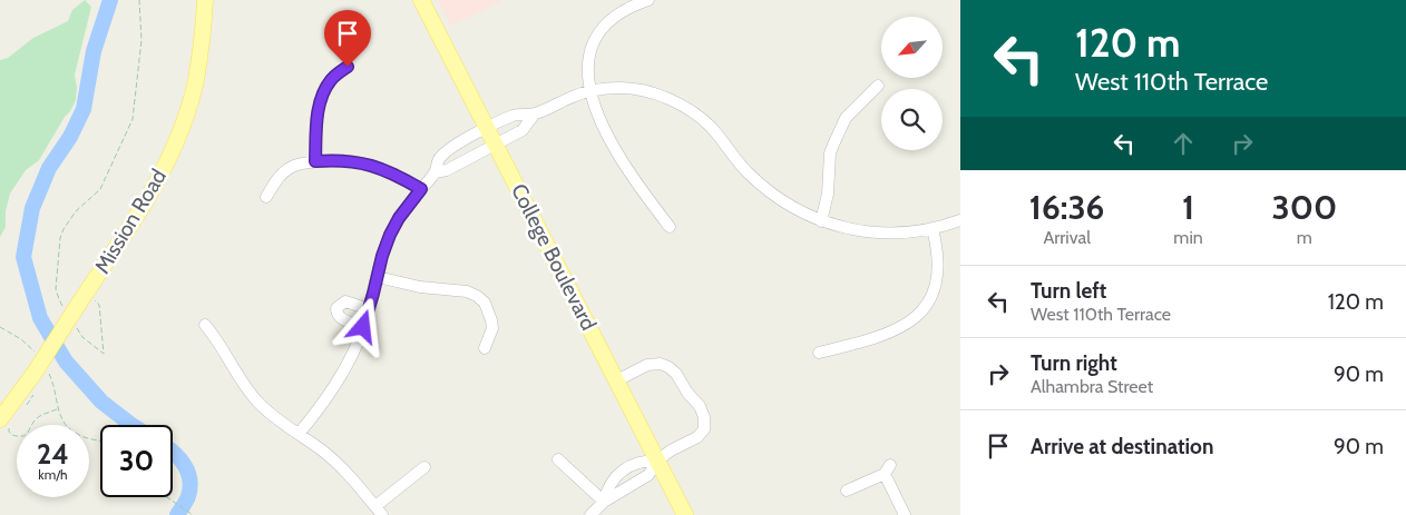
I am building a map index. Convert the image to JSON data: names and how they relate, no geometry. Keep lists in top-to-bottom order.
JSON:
{
  "streets": {
    "main road": ["Mission Road", "College Boulevard"]
  },
  "north": "bottom left",
  "page": {
    "turn": ["120 m", "West 110th Terrace"],
    "eta": [
      "16:36",
      "Arrival",
      "1",
      "min",
      "300",
      "m"
    ],
    "list": [
      {
        "name": "Turn left",
        "note": "West 110th Terrace",
        "value": "120 m"
      },
      {
        "name": "Turn right",
        "note": "Alhambra Street",
        "value": "90 m"
      },
      {
        "name": "Arrive at destination",
        "value": "90 m"
      }
    ],
    "speed": "24 km/h",
    "limit": "30"
  }
}
